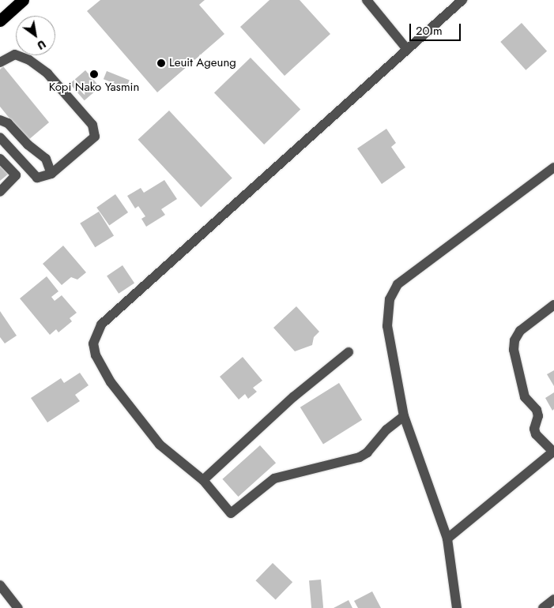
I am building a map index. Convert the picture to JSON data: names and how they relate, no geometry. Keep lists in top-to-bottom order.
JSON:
{
  "places": ["Leuit Ageung", "Kopi Nako Yasmin"],
  "scale_bar": "20 m",
  "north": "bottom right"
}
